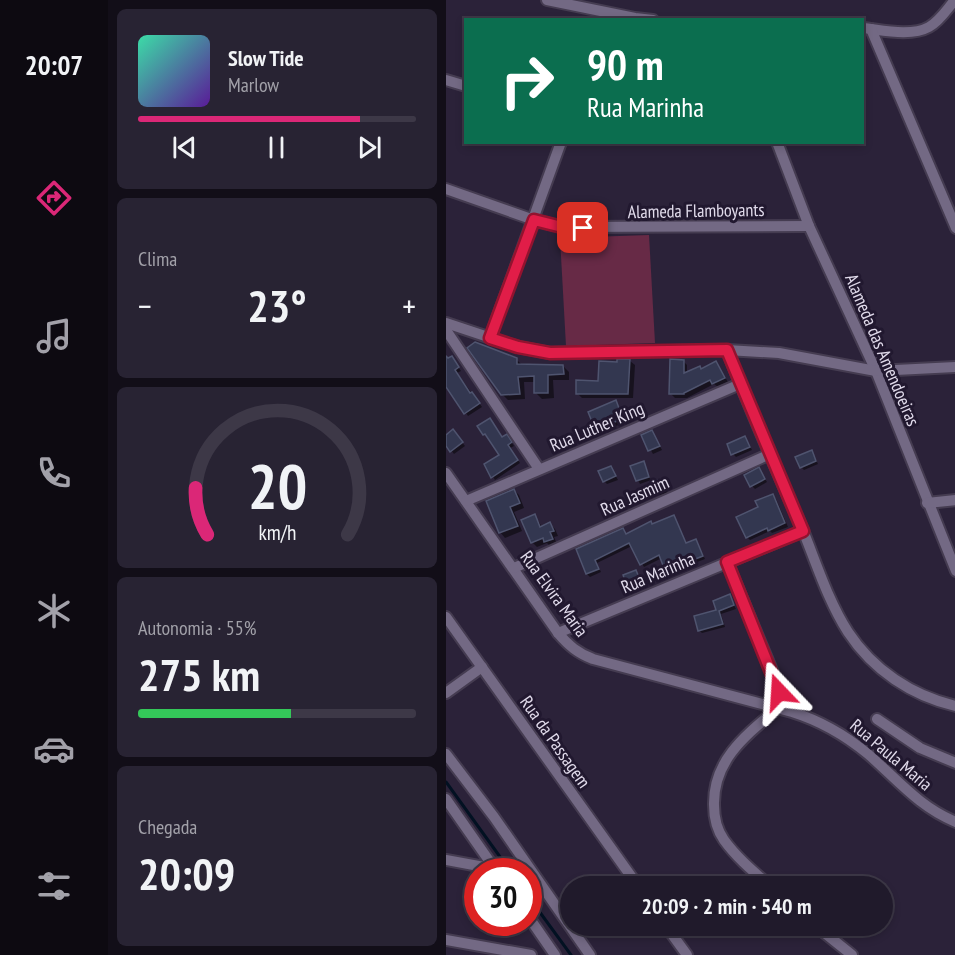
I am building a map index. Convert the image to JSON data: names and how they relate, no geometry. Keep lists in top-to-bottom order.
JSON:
{
  "streets": {
    "street": [
      "Alameda Flamboyants",
      "Alameda das Amendoeiras",
      "Rua Luther King",
      "Rua Jasmim",
      "Rua Marinha",
      "Rua Elvira Maria",
      "Rua da Passagem",
      "Rua Paula Maria"
    ]
  },
  "crossings": [
    ["Alameda Flamboyants", "Alameda das Amendoeiras"],
    ["Rua Luther King", "Rua Elvira Maria"],
    ["Rua Jasmim", "Rua Elvira Maria"],
    ["Rua Marinha", "Rua Elvira Maria"],
    ["Rua Elvira Maria", "Rua Paula Maria"]
  ],
  "page": {
    "tabs": "20:07",
    "turn": ["90 m", "Rua Marinha"],
    "song": ["Slow Tide", "Marlow"],
    "tile": [
      "Clima",
      ["Autonomia · 55%", "275 km"],
      ["Chegada", "20:09"]
    ],
    "heat": ["−", "23°", "+"],
    "limit": "30",
    "trip": "20:09 · 2 min · 540 m",
    "gauge": ["20", "km/h"]
  }
}
